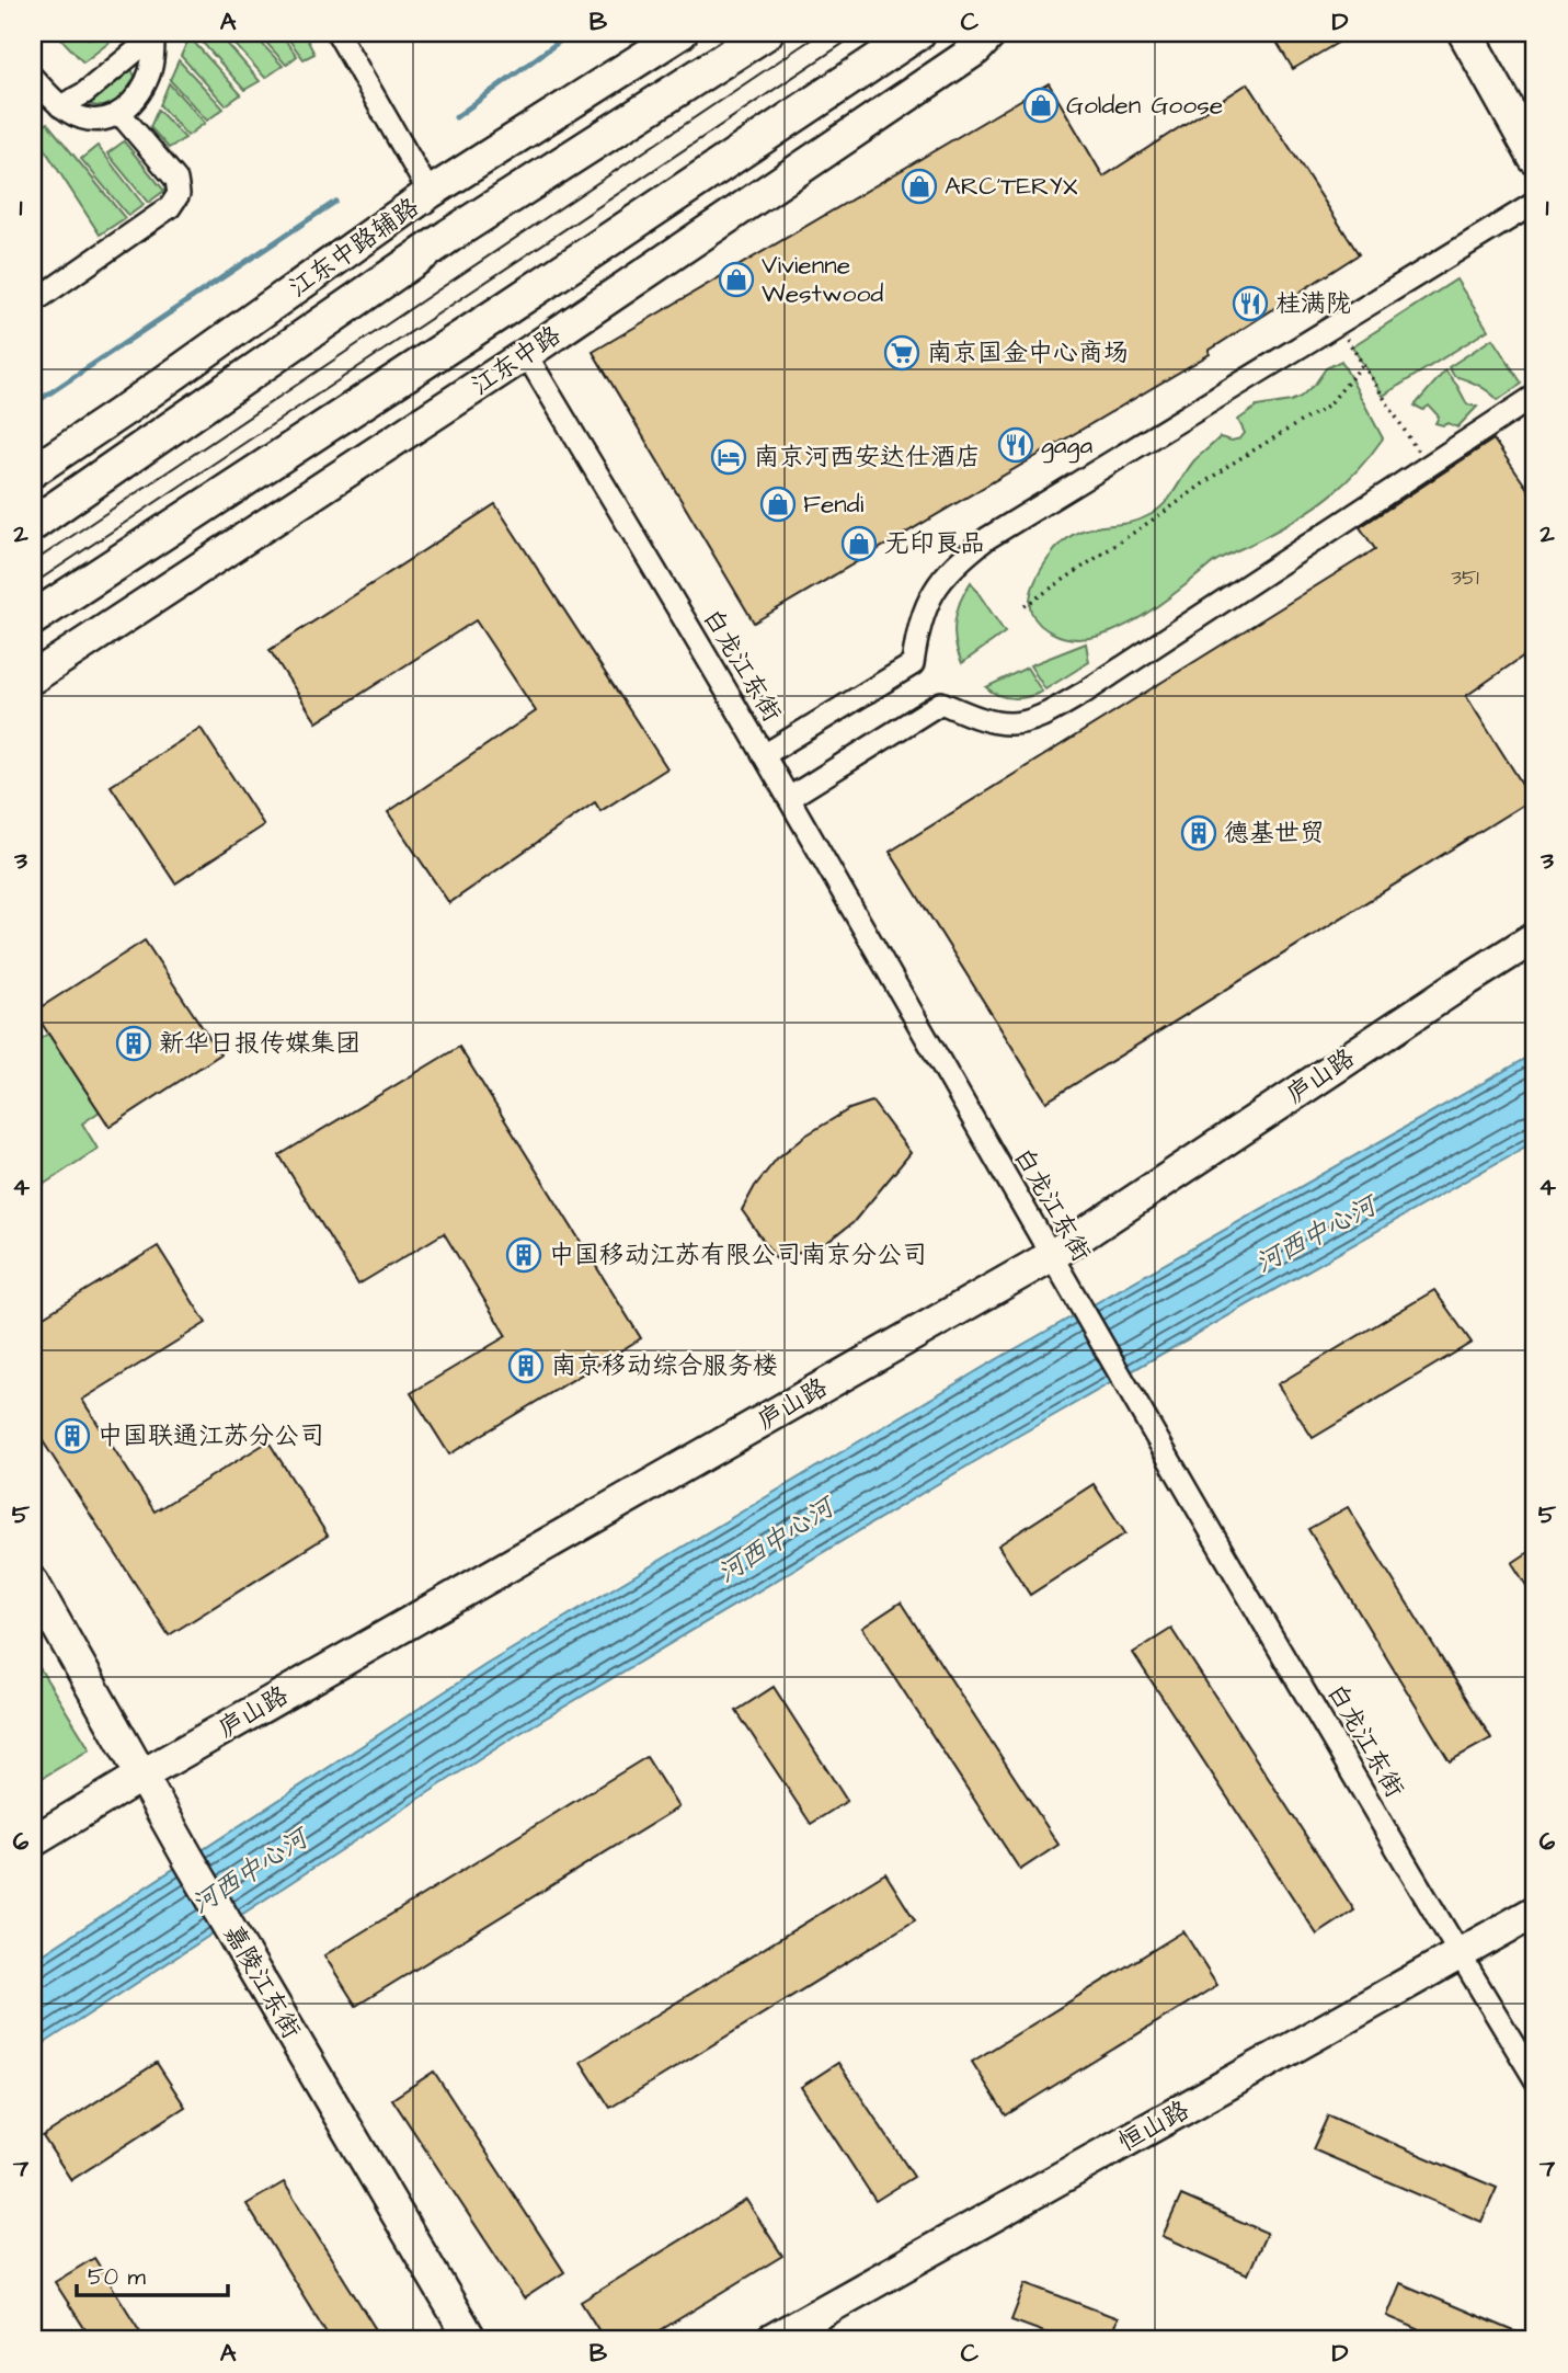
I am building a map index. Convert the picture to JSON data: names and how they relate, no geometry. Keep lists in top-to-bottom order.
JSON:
{
  "streets": {
    "main road": ["江东中路"],
    "street": [
      "江东中路辅路",
      "白龙江东街",
      "庐山路",
      "嘉陵江东街",
      "恒山路"
    ]
  },
  "crossings": [
    ["江东中路", "白龙江东街"],
    ["白龙江东街", "庐山路"],
    ["白龙江东街", "恒山路"],
    ["庐山路", "嘉陵江东街"]
  ],
  "water": ["河西中心河"],
  "places": {
    "shop": [
      "Golden Goose",
      "ARC'TERYX",
      "Vivienne Westwood",
      "Fendi",
      "无印良品"
    ],
    "restaurant": ["桂满陇", "gaga"],
    "supermarket": ["南京国金中心商场"],
    "hotel": ["南京河西安达仕酒店"],
    "building": [
      "德基世贸",
      "新华日报传媒集团",
      "中国移动江苏有限公司南京分公司",
      "南京移动综合服务楼",
      "中国联通江苏分公司"
    ]
  },
  "house_numbers": ["351"],
  "scale_bar": "50 m",
  "grid": {
    "columns": [
      "A",
      "B",
      "C",
      "D"
    ],
    "rows": [
      "1",
      "2",
      "3",
      "4",
      "5",
      "6",
      "7"
    ]
  }
}
